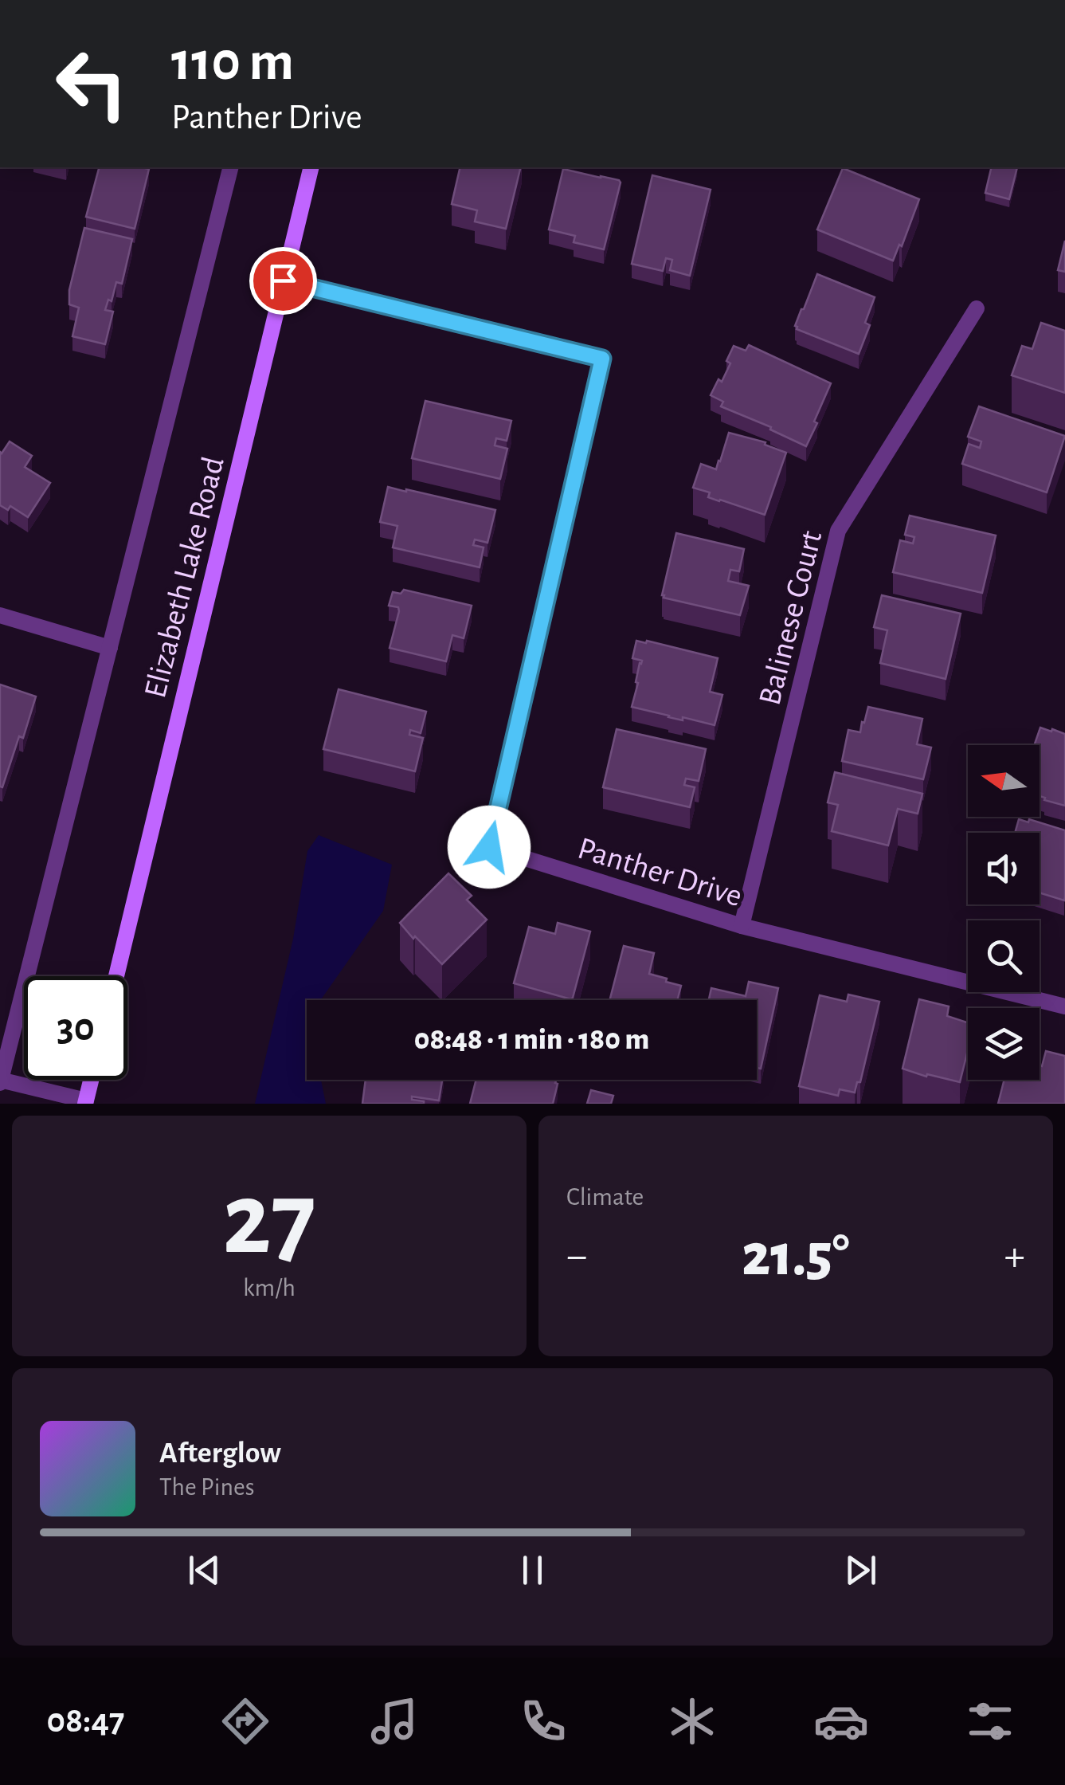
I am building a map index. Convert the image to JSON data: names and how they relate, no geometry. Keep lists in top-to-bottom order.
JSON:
{
  "streets": {
    "main road": ["Elizabeth Lake Road"],
    "street": ["Balinese Court", "Panther Drive"]
  },
  "crossings": [
    ["Elizabeth Lake Road", "Panther Drive"],
    ["Balinese Court", "Panther Drive"]
  ],
  "north": "left",
  "page": {
    "turn": ["110 m", "Panther Drive"],
    "limit": "30",
    "trip": "08:48 · 1 min · 180 m",
    "tile": [
      ["27", "km/h"],
      "Climate"
    ],
    "heat": ["−", "21.5°", "+"],
    "song": ["Afterglow", "The Pines"],
    "tabs": "08:47"
  }
}
